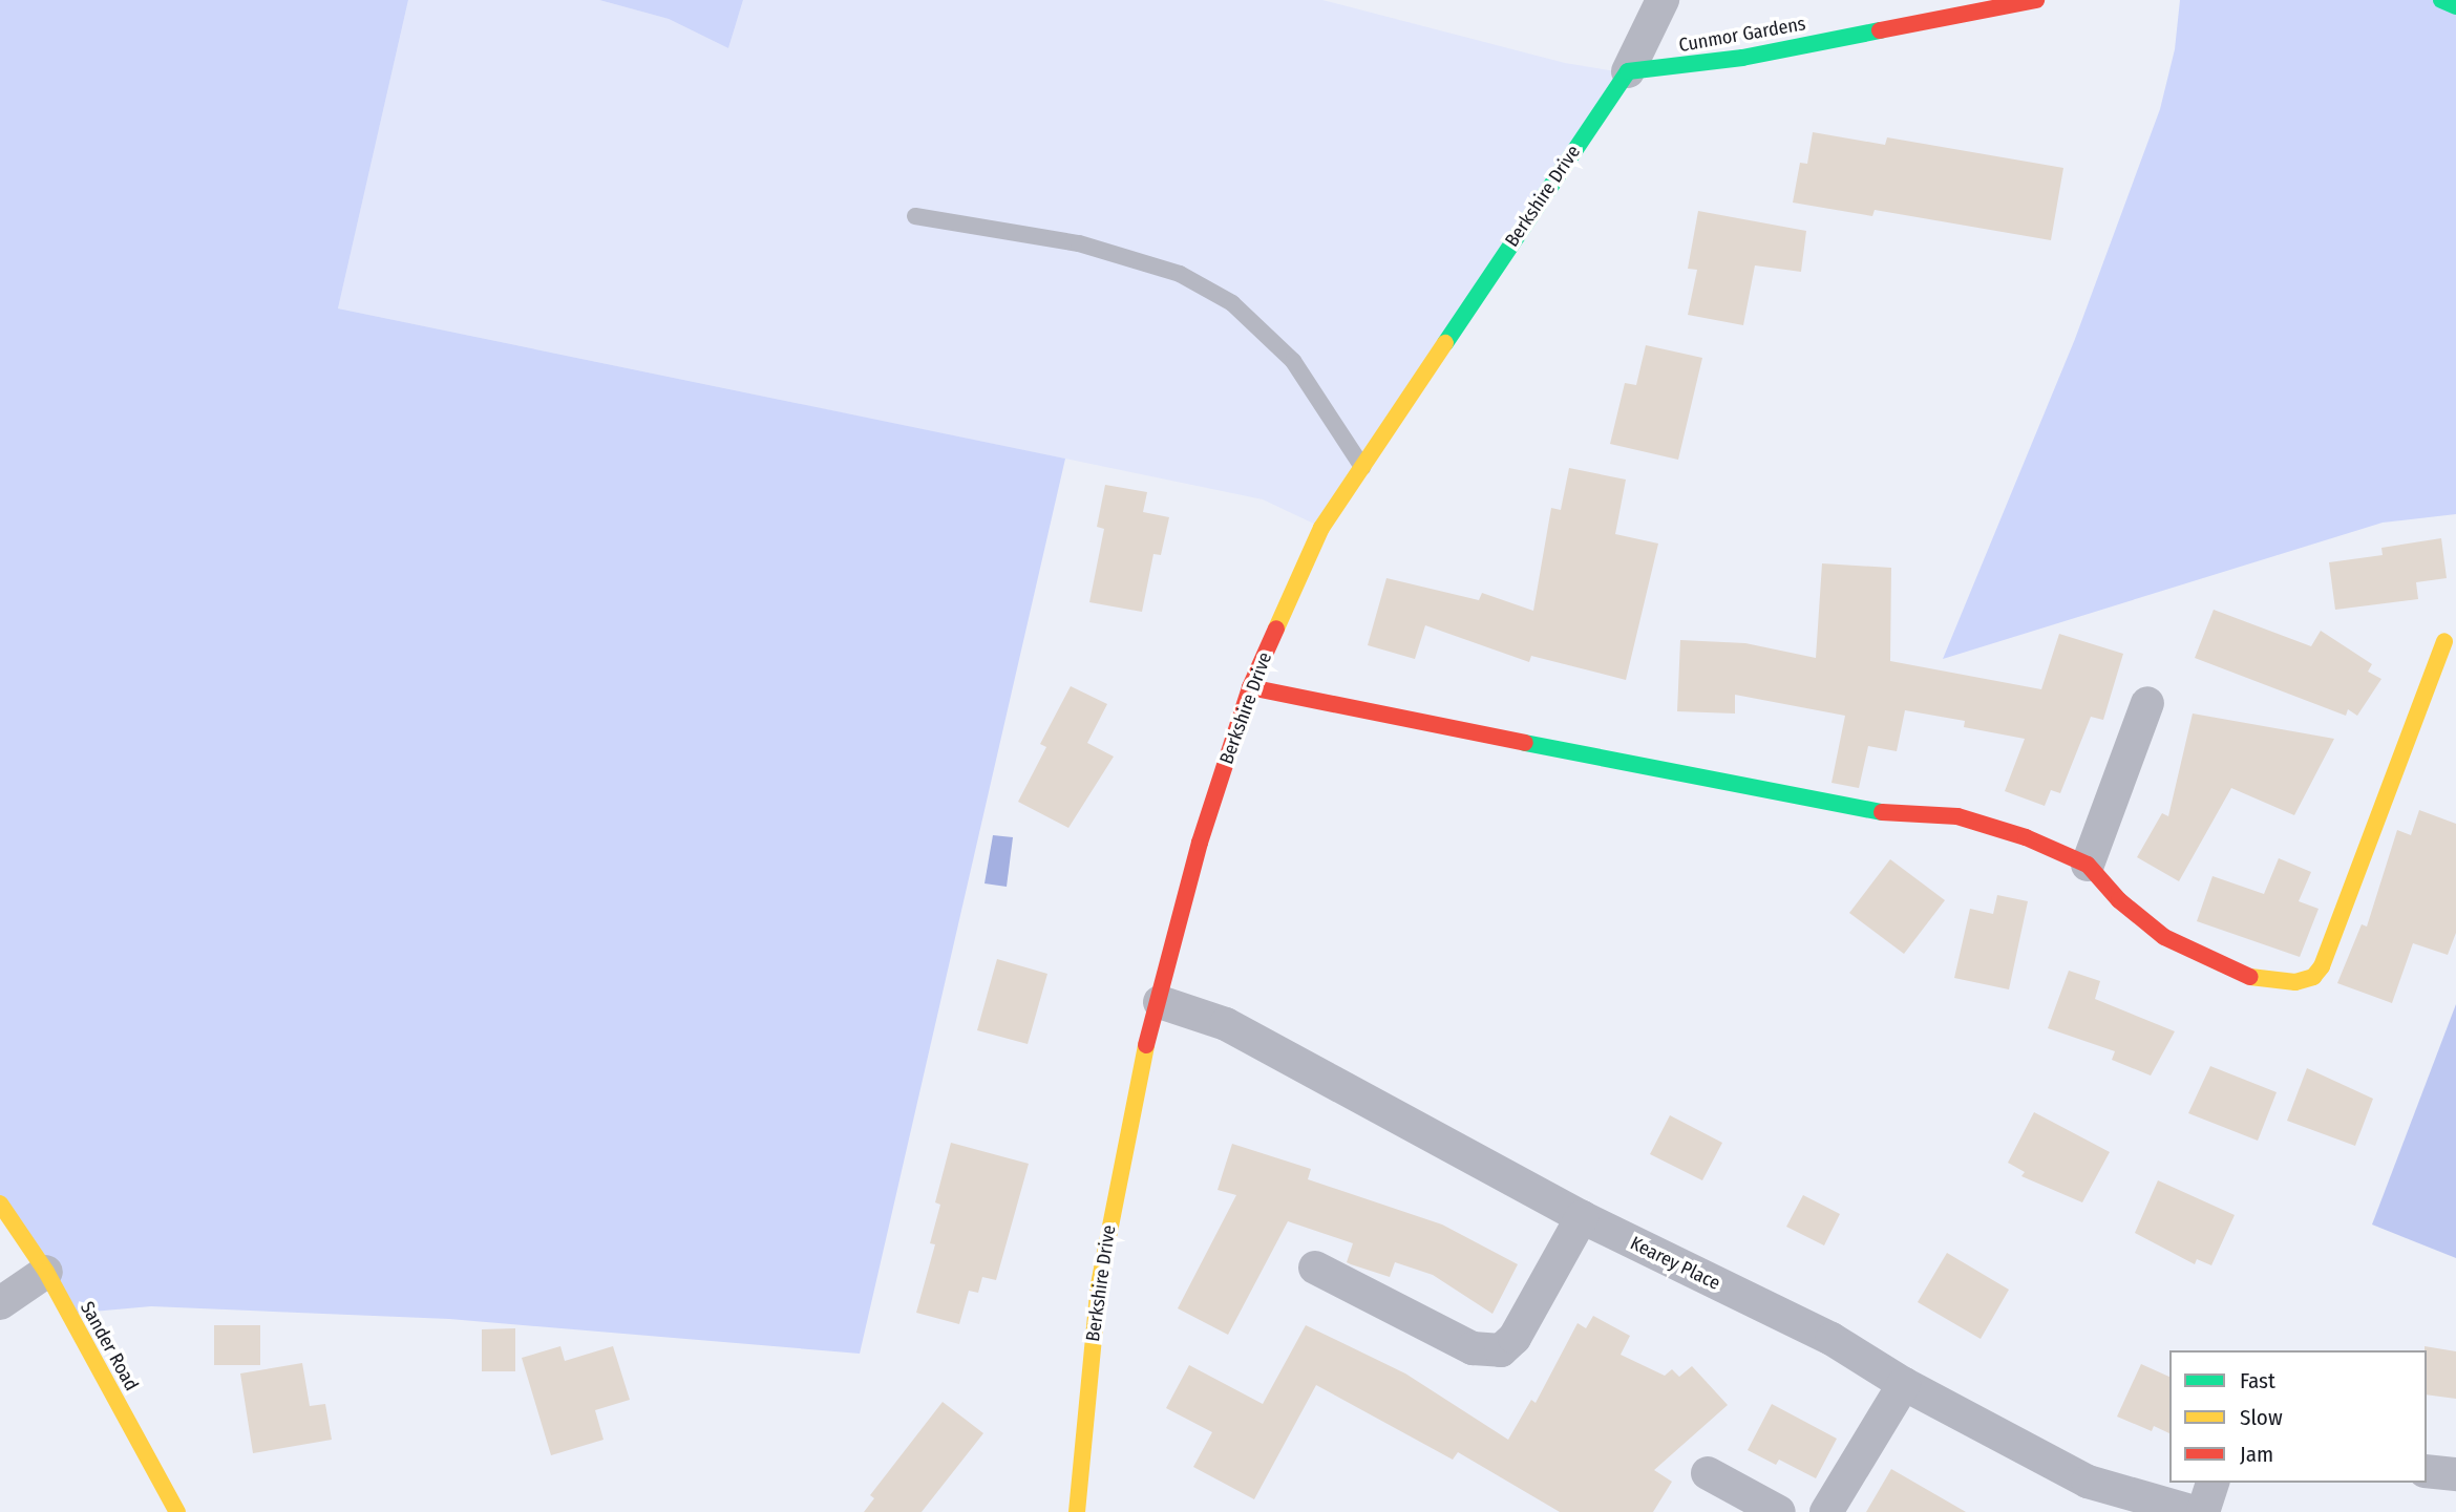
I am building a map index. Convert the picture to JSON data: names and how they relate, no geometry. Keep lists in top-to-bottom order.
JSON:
{
  "streets": {
    "street": [
      "Cunmor Gardens",
      "Berkshire Drive",
      "Kearey Place",
      "Sander Road"
    ]
  },
  "crossings": [
    ["Cunmor Gardens", "Berkshire Drive"],
    ["Berkshire Drive", "Kearey Place"]
  ],
  "legend": ["Fast", "Slow", "Jam"]
}
